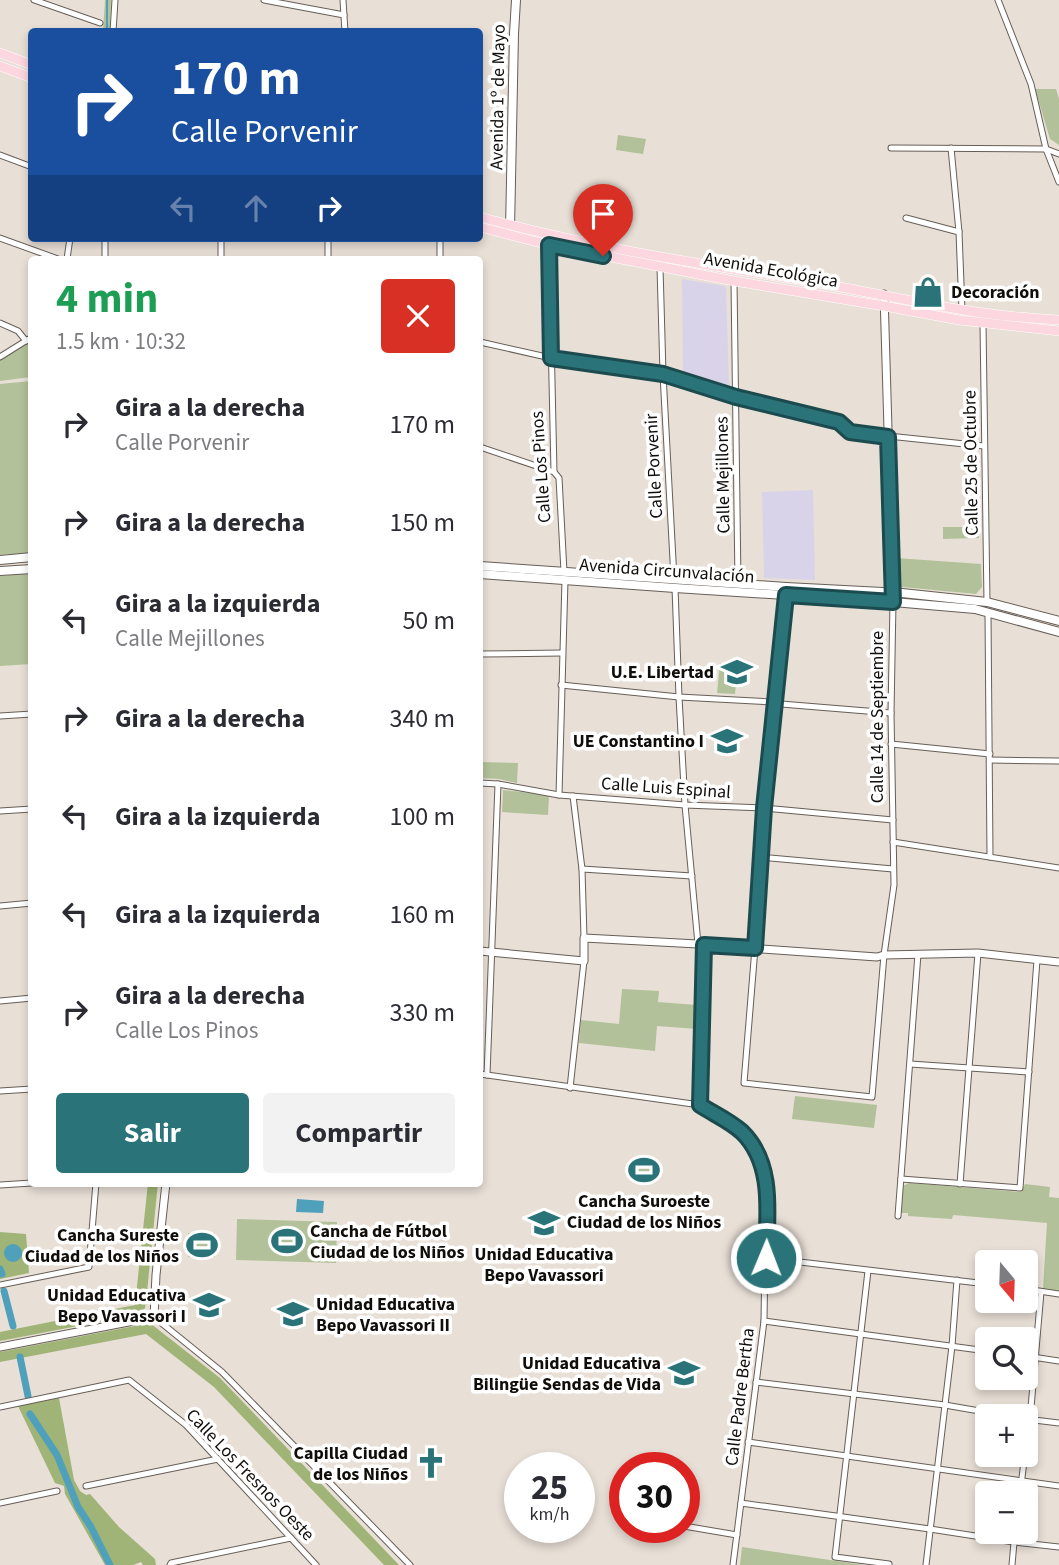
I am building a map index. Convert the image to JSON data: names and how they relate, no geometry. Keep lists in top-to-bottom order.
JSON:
{
  "streets": {
    "main road": ["Avenida 1º de Mayo", "Avenida Ecológica", "Avenida Circunvalación"],
    "street": [
      "Calle 25 de Octubre",
      "Calle Porvenir",
      "Calle Los Pinos",
      "Calle Mejillones",
      "Calle 14 de Septiembre",
      "Calle Luis Espinal",
      "Calle Padre Bertha",
      "Calle Los Fresnos Oeste"
    ]
  },
  "crossings": [
    ["Avenida 1º de Mayo", "Avenida Ecológica"],
    ["Avenida Ecológica", "Calle 25 de Octubre"],
    ["Avenida Ecológica", "Calle Porvenir"],
    ["Avenida Ecológica", "Calle Los Pinos"],
    ["Avenida Ecológica", "Calle Mejillones"],
    ["Avenida Ecológica", "Calle 14 de Septiembre"],
    ["Calle 25 de Octubre", "Avenida Circunvalación"],
    ["Calle Porvenir", "Avenida Circunvalación"],
    ["Calle Porvenir", "Calle Luis Espinal"],
    ["Calle Porvenir", "Calle Padre Bertha"],
    ["Calle Los Pinos", "Avenida Circunvalación"],
    ["Calle Los Pinos", "Calle Luis Espinal"],
    ["Calle Mejillones", "Avenida Circunvalación"],
    ["Avenida Circunvalación", "Calle 14 de Septiembre"],
    ["Calle 14 de Septiembre", "Calle Luis Espinal"]
  ],
  "places": {
    "shop": ["Decoración"],
    "school or university": [
      "U.E. Libertad",
      "UE Constantino I",
      "Unidad Educativa Bepo Vavassori",
      "Unidad Educativa Bepo Vavassori I",
      "Unidad Educativa Bepo Vavassori II",
      "Unidad Educativa Bilingüe Sendas de Vida"
    ],
    "sports": ["Cancha Suroeste Ciudad de los Niños", "Cancha de Fútbol Ciudad de los Niños", "Cancha Sureste Ciudad de los Niños"],
    "church": ["Capilla Ciudad de los Niños"]
  },
  "north": "bottom",
  "page": {
    "turn": ["170 m", "Calle Porvenir"],
    "heading": ["4 min", "1.5 km · 10:32"],
    "list": [
      {
        "name": "Gira a la derecha",
        "note": "Calle Porvenir",
        "value": "170 m"
      },
      {
        "name": "Gira a la derecha",
        "value": "150 m"
      },
      {
        "name": "Gira a la izquierda",
        "note": "Calle Mejillones",
        "value": "50 m"
      },
      {
        "name": "Gira a la derecha",
        "value": "340 m"
      },
      {
        "name": "Gira a la izquierda",
        "value": "100 m"
      },
      {
        "name": "Gira a la izquierda",
        "value": "160 m"
      },
      {
        "name": "Gira a la derecha",
        "note": "Calle Los Pinos",
        "value": "330 m"
      }
    ],
    "buttons": ["Salir", "Compartir"],
    "map_buttons": ["+", "−"],
    "speed": "25 km/h",
    "limit": "30"
  }
}
